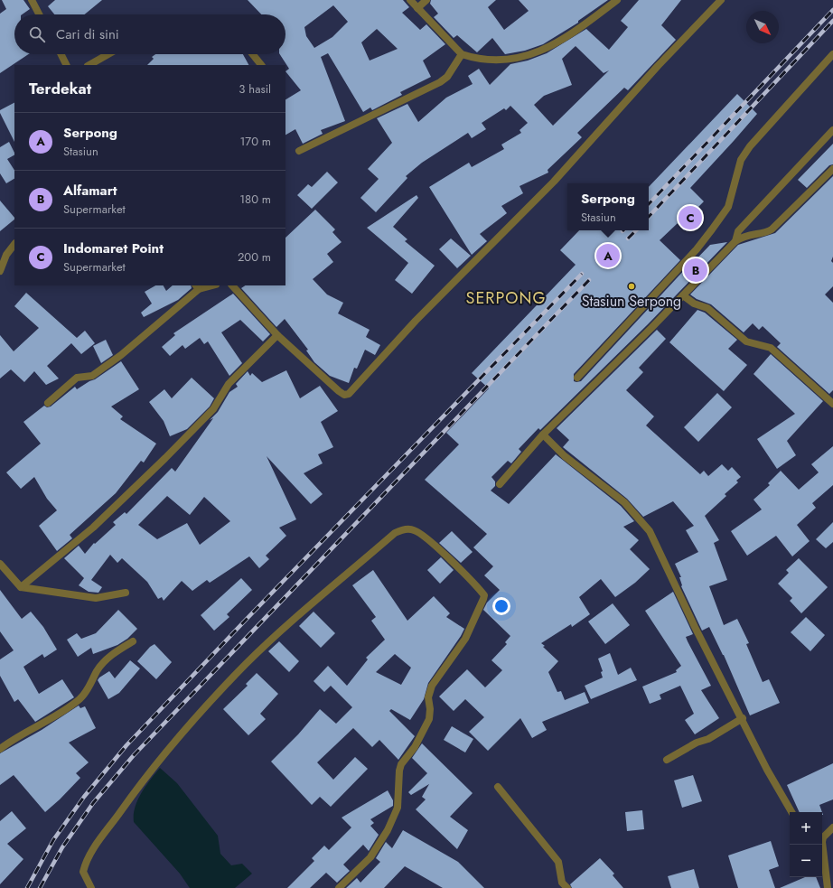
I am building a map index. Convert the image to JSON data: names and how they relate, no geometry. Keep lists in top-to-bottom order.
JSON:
{
  "districts": ["SERPONG"],
  "places": ["Stasiun Serpong"],
  "north": "bottom right",
  "page": {
    "search": "Cari di sini",
    "heading": ["Terdekat", "3 hasil"],
    "list": [
      {
        "mark": "A",
        "name": "Serpong",
        "note": "Stasiun",
        "value": "170 m"
      },
      {
        "mark": "B",
        "name": "Alfamart",
        "note": "Supermarket",
        "value": "180 m"
      },
      {
        "mark": "C",
        "name": "Indomaret Point",
        "note": "Supermarket",
        "value": "200 m"
      }
    ],
    "popup": ["Serpong", "Stasiun"],
    "pins": ["C", "A", "B"],
    "map_buttons": ["+", "−"]
  }
}
